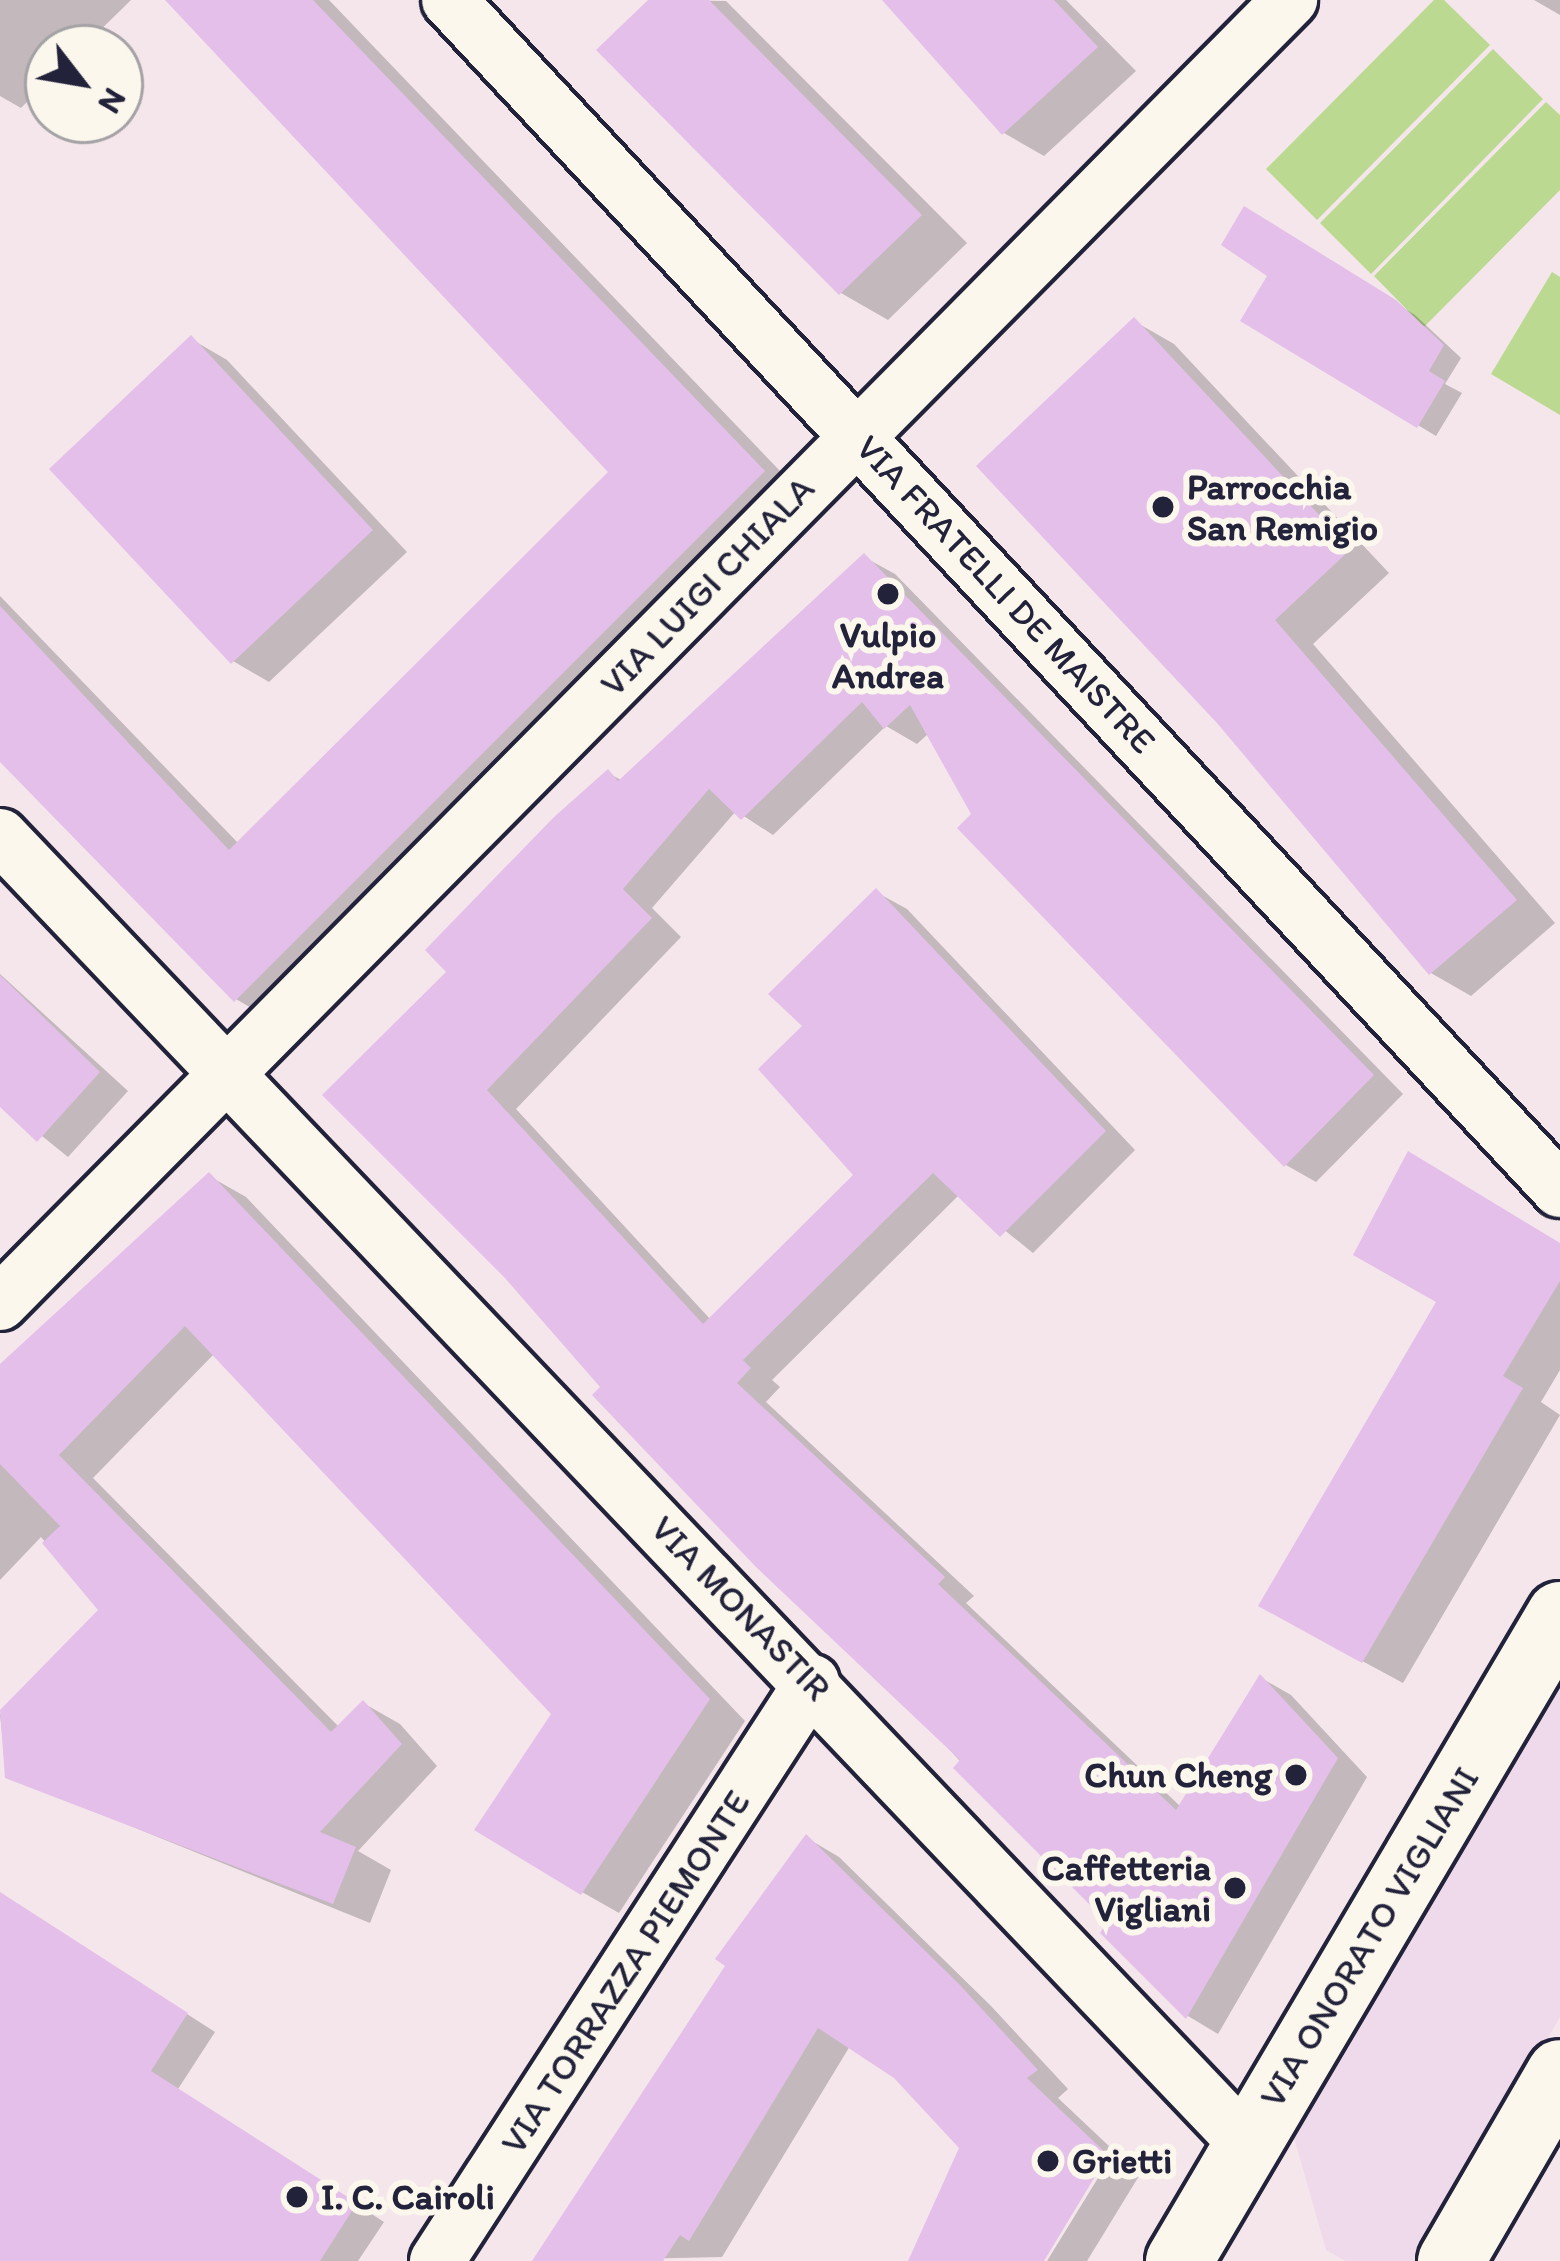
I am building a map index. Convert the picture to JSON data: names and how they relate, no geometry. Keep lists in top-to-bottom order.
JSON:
{
  "streets": {
    "main road": ["VIA ONORATO VIGLIANI"],
    "street": [
      "VIA LUIGI CHIALA",
      "VIA FRATELLI DE MAISTRE",
      "VIA MONASTIR",
      "VIA TORRAZZA PIEMONTE"
    ]
  },
  "crossings": [
    ["VIA LUIGI CHIALA", "VIA FRATELLI DE MAISTRE"],
    ["VIA LUIGI CHIALA", "VIA MONASTIR"],
    ["VIA MONASTIR", "VIA ONORATO VIGLIANI"],
    ["VIA MONASTIR", "VIA TORRAZZA PIEMONTE"]
  ],
  "places": [
    "Parrocchia San Remigio",
    "Vulpio Andrea",
    "Chun Cheng",
    "Caffetteria Vigliani",
    "Grietti",
    "I. C. Cairoli"
  ],
  "north": "bottom right"
}
